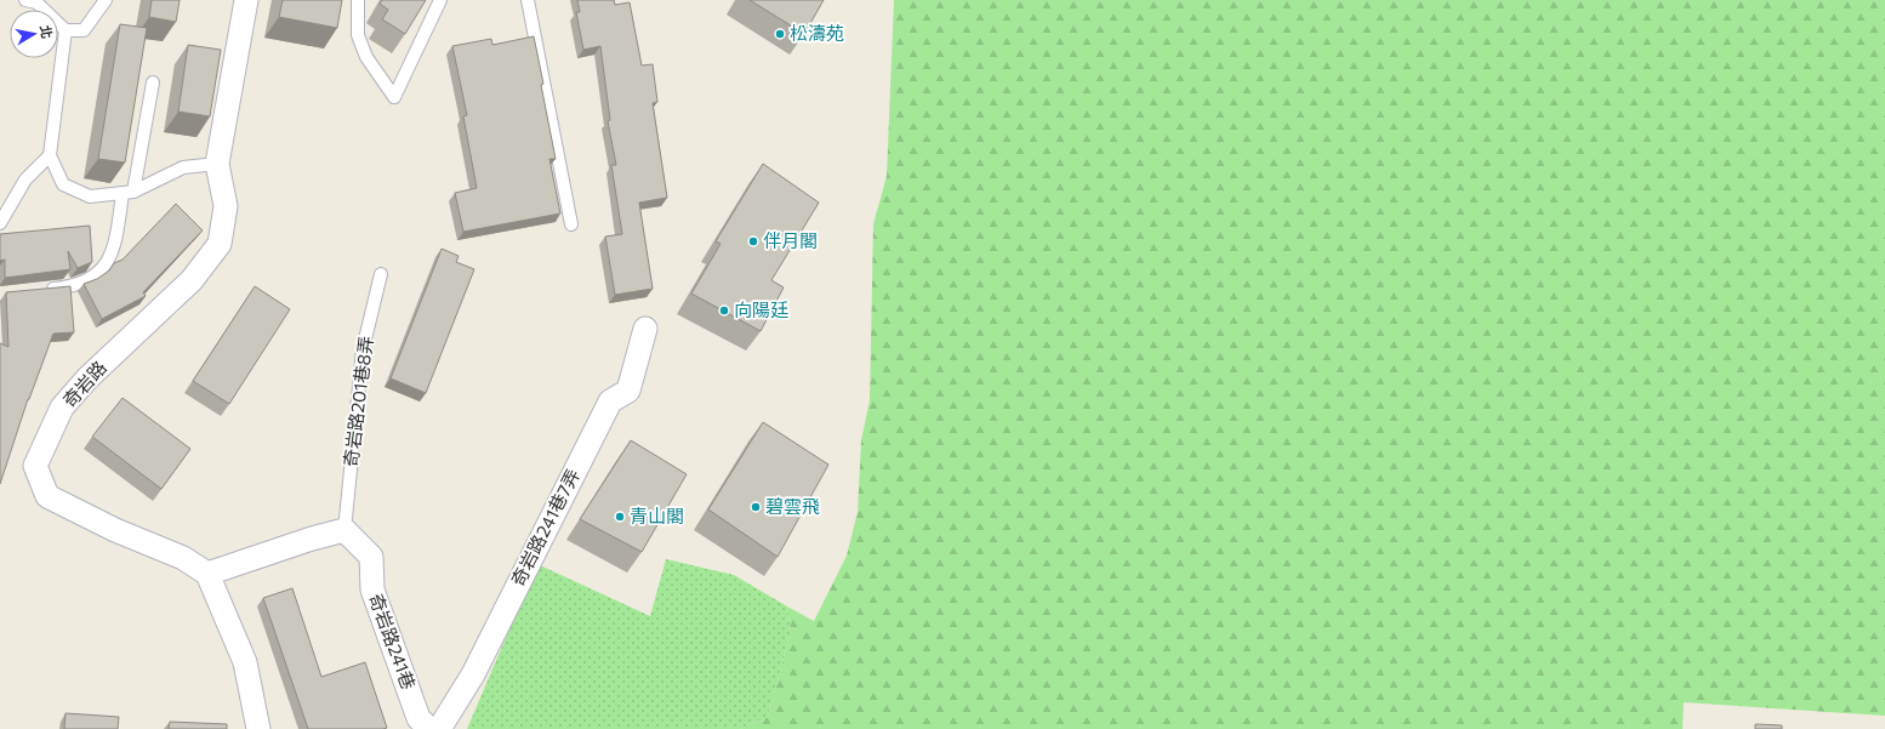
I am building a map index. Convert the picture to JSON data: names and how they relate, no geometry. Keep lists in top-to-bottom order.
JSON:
{
  "streets": {
    "street": ["奇岩路", "奇岩路241巷7弄", "奇岩路241巷"],
    "lane": ["奇岩路201巷8弄"]
  },
  "crossings": [
    ["奇岩路201巷8弄", "奇岩路241巷"]
  ],
  "places": [
    "松濤苑",
    "伴月閣",
    "向陽廷",
    "碧雲飛",
    "青山閣"
  ],
  "north": "right"
}
